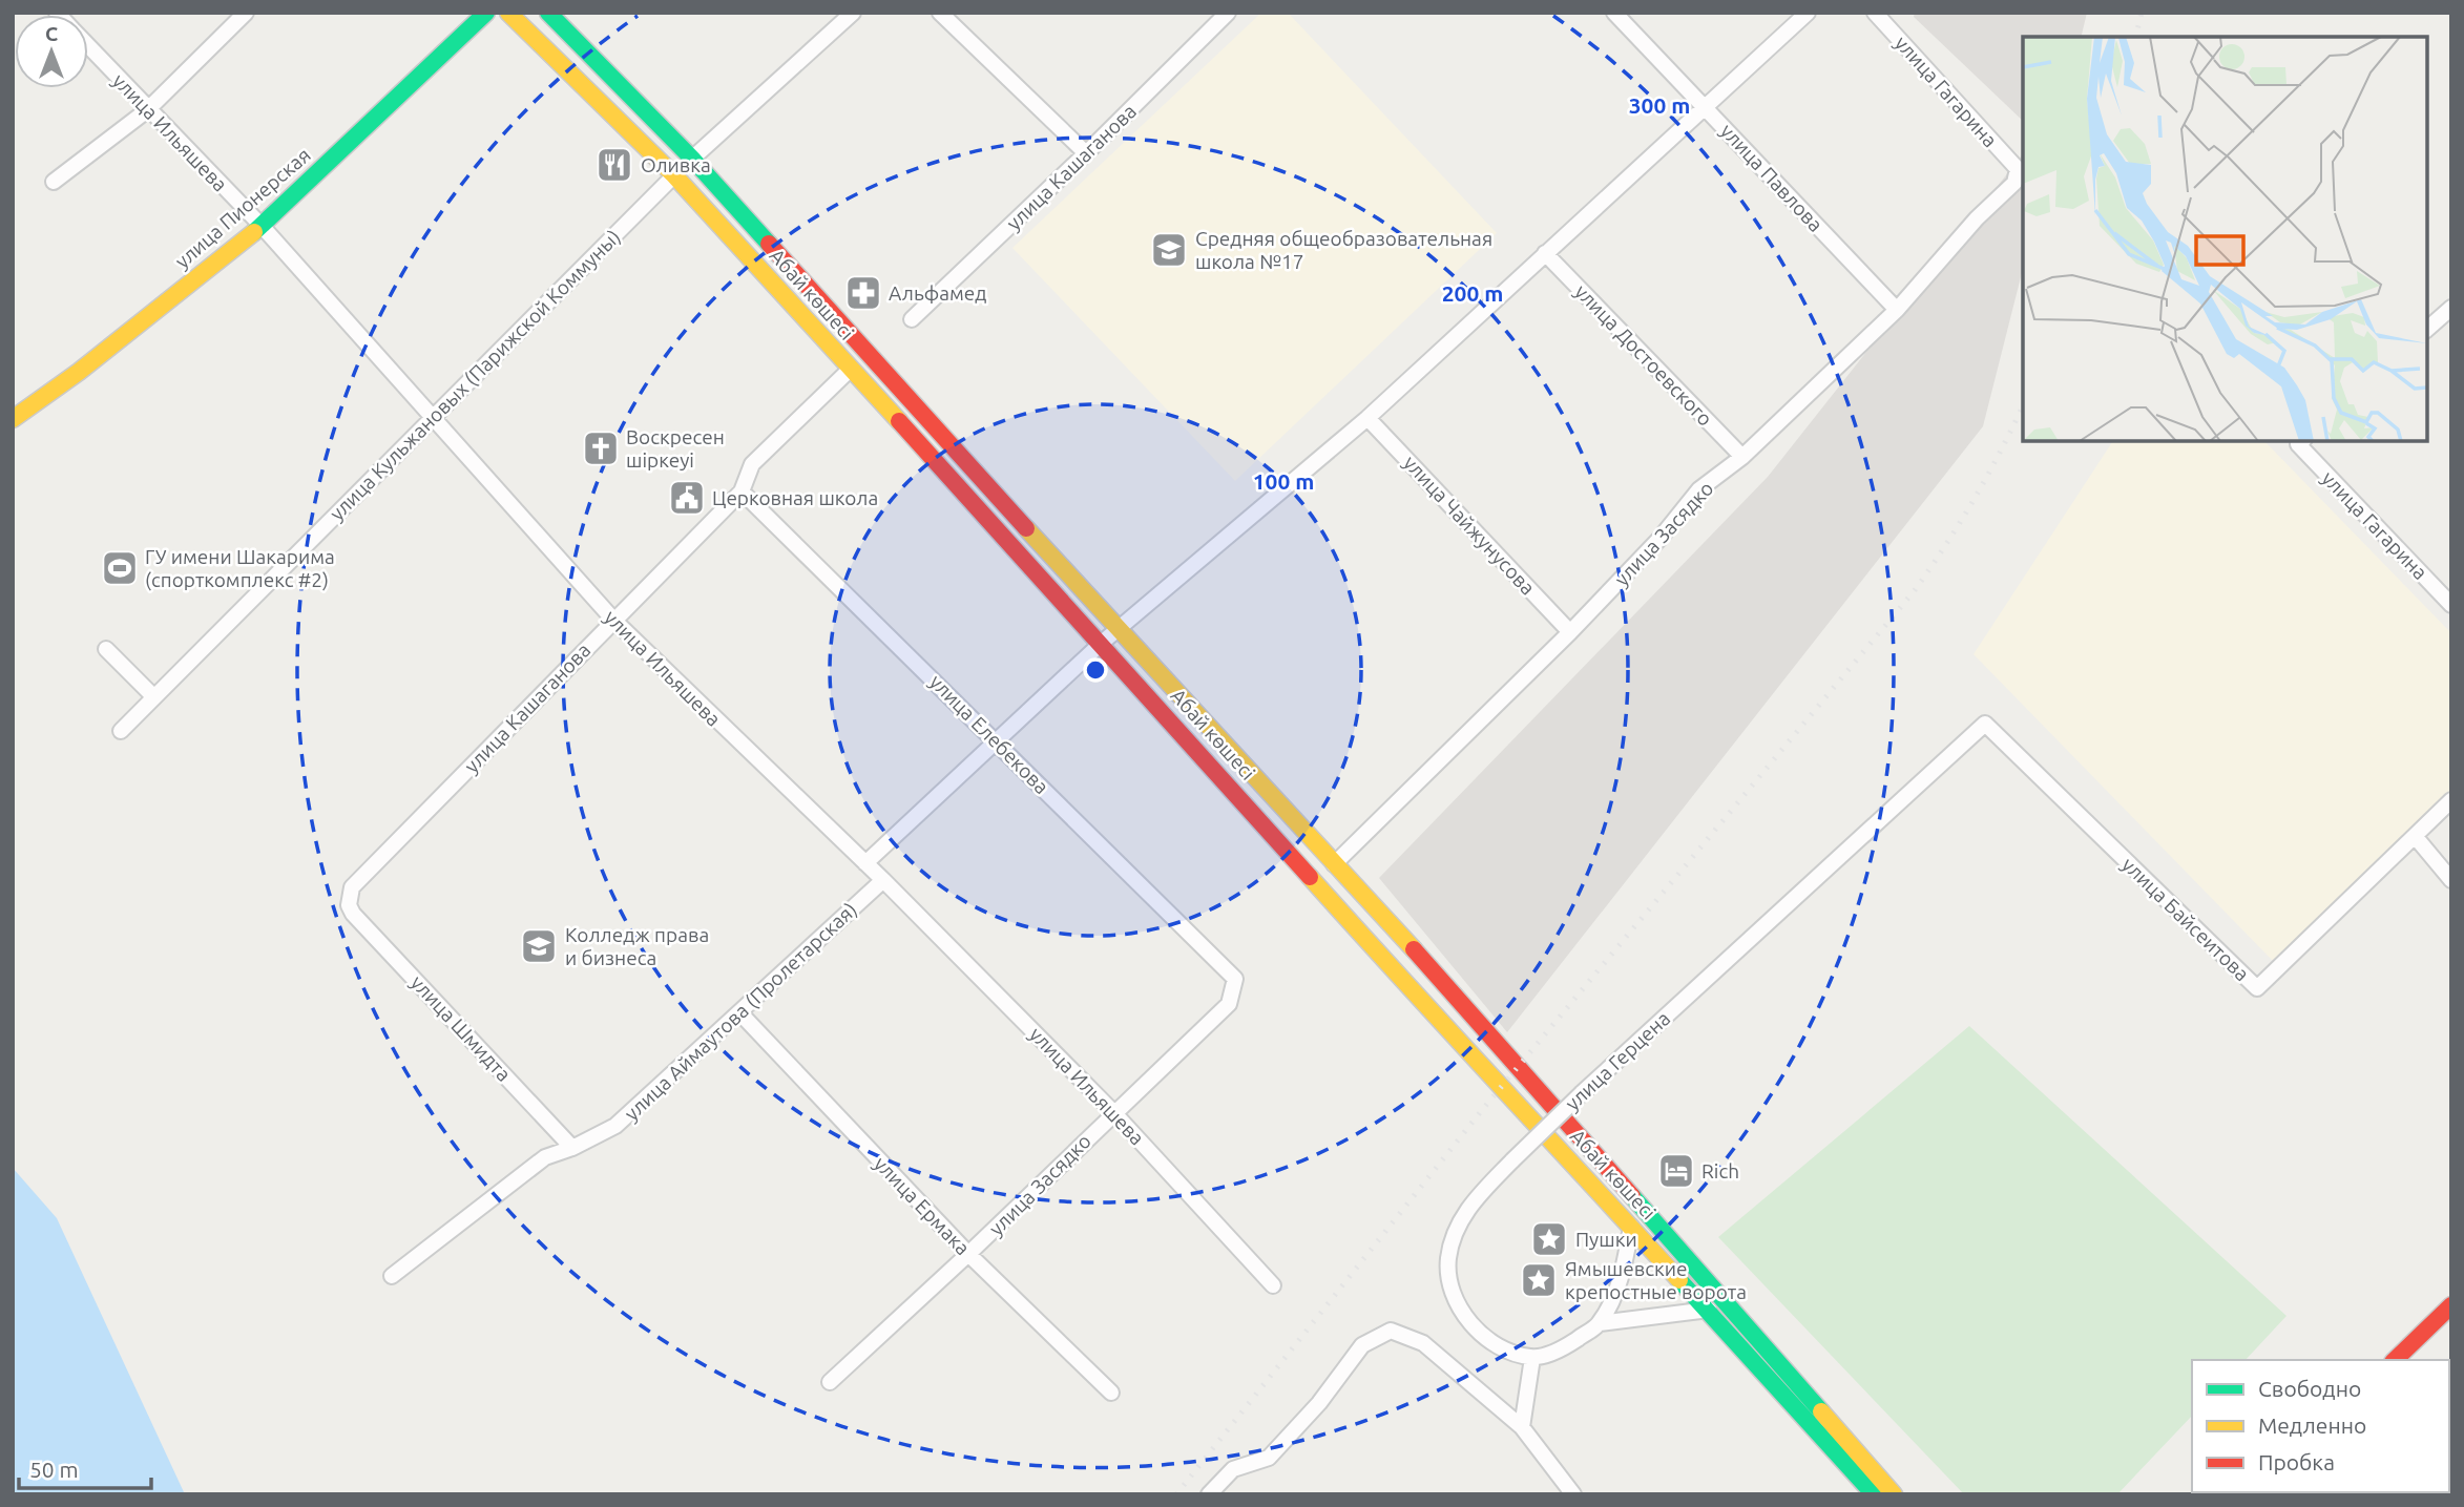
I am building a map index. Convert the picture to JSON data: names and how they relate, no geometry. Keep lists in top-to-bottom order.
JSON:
{
  "streets": {
    "main road": ["улица Пионерская", "Абай көшесі"],
    "street": [
      "улица Гагарина",
      "улица Ильяшева",
      "улица Кашаганова",
      "улица Павлова",
      "улица Достоевского",
      "улица Кульжановых (Парижской Коммуны)",
      "улица Чайжунусова",
      "улица Засядко",
      "улица Елебекова",
      "улица Байсеитова",
      "улица Аймаутова (Пролетарская)",
      "улица Шмидта",
      "улица Герцена",
      "улица Ермака"
    ]
  },
  "crossings": [
    ["улица Гагарина", "улица Засядко"],
    ["улица Ильяшева", "улица Кашаганова"],
    ["улица Ильяшева", "улица Пионерская"],
    ["улица Ильяшева", "улица Кульжановых (Парижской Коммуны)"],
    ["улица Ильяшева", "улица Засядко"],
    ["улица Ильяшева", "улица Аймаутова (Пролетарская)"],
    ["улица Кашаганова", "Абай көшесі"],
    ["улица Кашаганова", "улица Елебекова"],
    ["улица Кашаганова", "улица Шмидта"],
    ["улица Павлова", "улица Засядко"],
    ["Абай көшесі", "улица Кульжановых (Парижской Коммуны)"],
    ["Абай көшесі", "улица Засядко"],
    ["улица Достоевского", "улица Засядко"],
    ["улица Чайжунусова", "улица Засядко"],
    ["улица Засядко", "улица Елебекова"],
    ["улица Засядко", "улица Ермака"],
    ["улица Байсеитова", "улица Герцена"],
    ["улица Аймаутова (Пролетарская)", "улица Шмидта"],
    ["улица Аймаутова (Пролетарская)", "улица Ермака"]
  ],
  "places": {
    "restaurant": ["Оливка"],
    "school or university": ["Средняя общеобразовательная школа №17", "Колледж права и бизнеса"],
    "pharmacy": ["Альфамед"],
    "church": ["Воскресен шіркеуі"],
    "public building": ["Церковная школа"],
    "sports": ["ГУ имени Шакарима (спорткомплекс #2)"],
    "hotel": ["Rich"],
    "place": ["Пушки", "Ямышевские крепостные ворота"]
  },
  "legend": ["Свободно", "Медленно", "Пробка"],
  "scale_bar": "50 m",
  "north": "top",
  "rings": ["300 m", "200 m", "100 m"]
}
